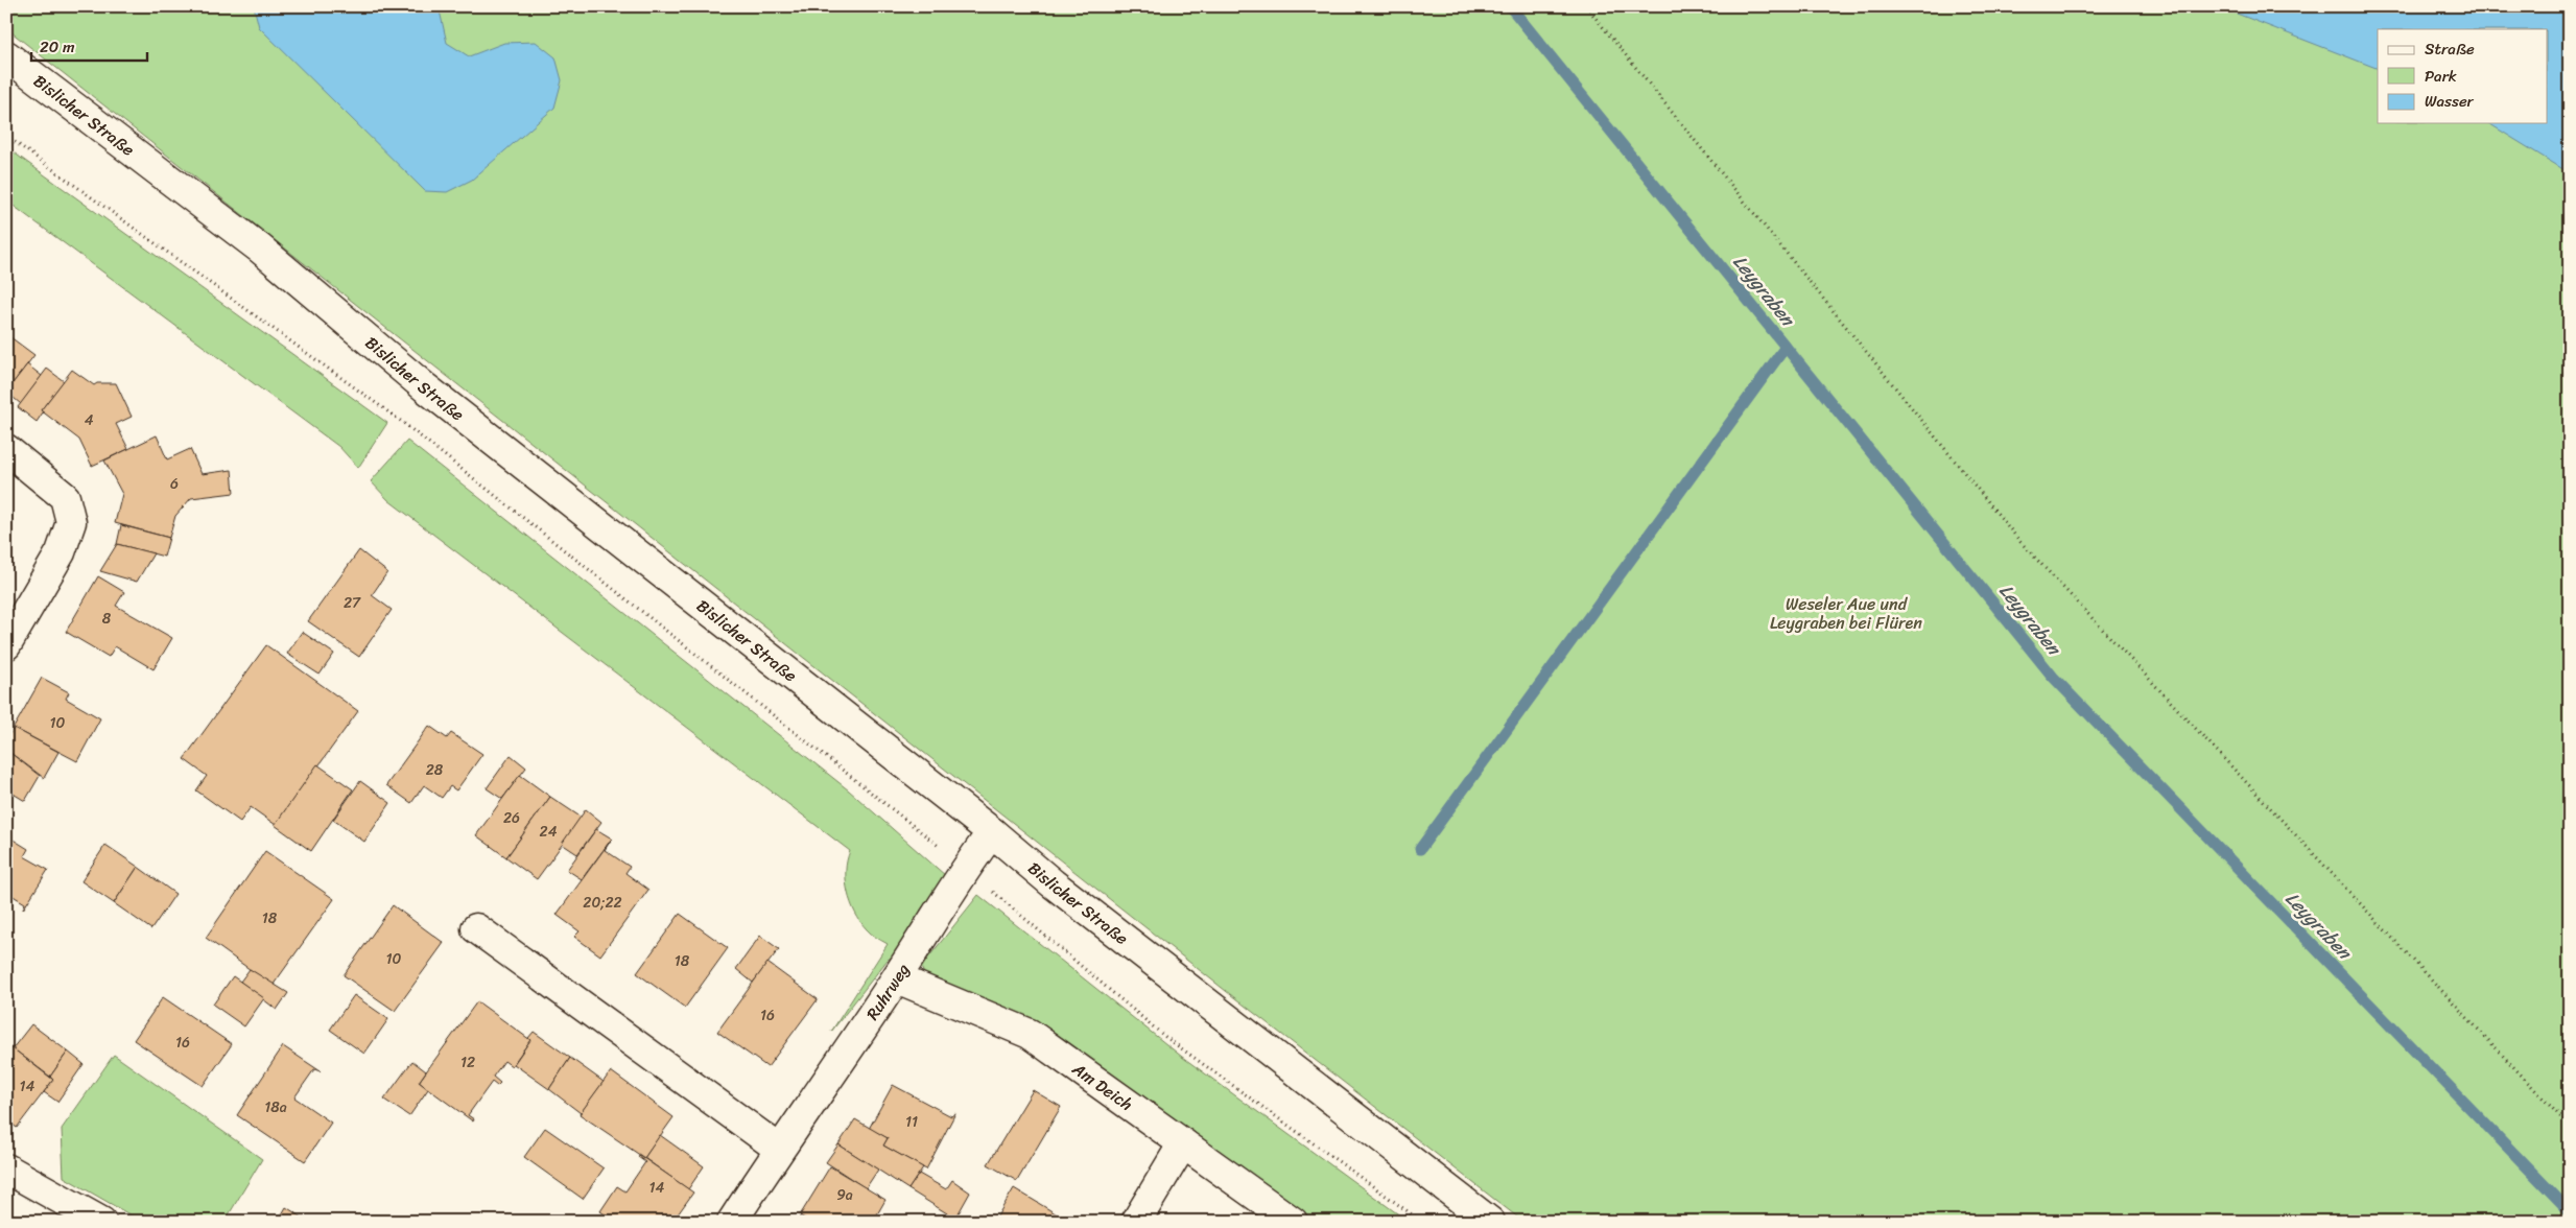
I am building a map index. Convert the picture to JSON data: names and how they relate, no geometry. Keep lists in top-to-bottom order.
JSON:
{
  "streets": {
    "street": ["Bislicher Straße", "Ruhrweg", "Am Deich"]
  },
  "crossings": [
    ["Bislicher Straße", "Ruhrweg"],
    ["Ruhrweg", "Am Deich"]
  ],
  "water": ["Leygraben"],
  "parks": ["Weseler Aue und Leygraben bei Flüren"],
  "house_numbers": [
    "4",
    "6",
    "27",
    "8",
    "10",
    "28",
    "26",
    "24",
    "20;22",
    "18",
    "10",
    "18",
    "16",
    "16",
    "12",
    "14",
    "18a",
    "11",
    "14",
    "9a"
  ],
  "legend": ["Straße", "Park", "Wasser"],
  "scale_bar": "20 m"
}
